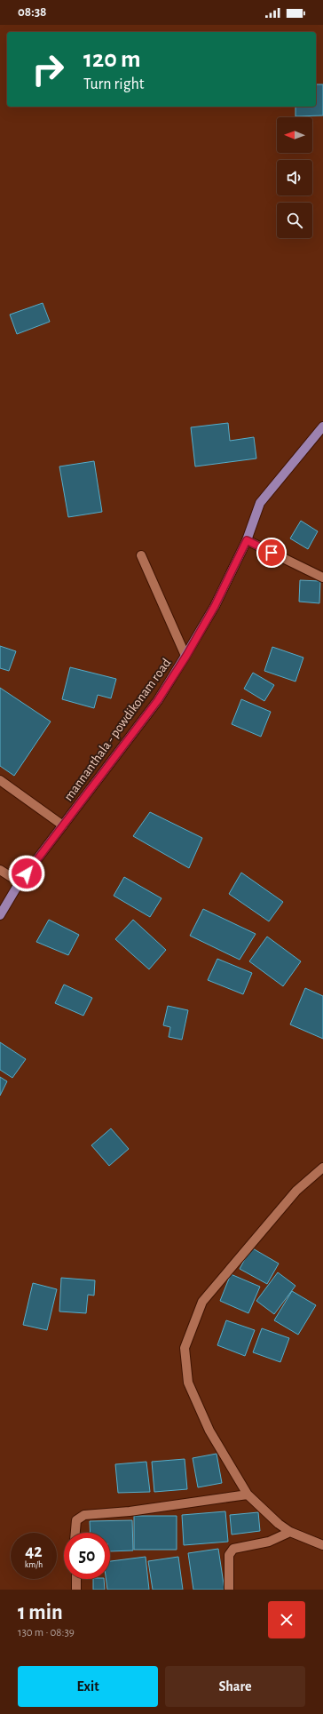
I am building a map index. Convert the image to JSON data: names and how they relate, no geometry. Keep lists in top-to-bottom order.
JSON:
{
  "streets": {
    "main road": ["mannanthala - powdikonam road"]
  },
  "north": "left",
  "page": {
    "status": "08:38",
    "turn": ["120 m", "Turn right"],
    "speed": "42 km/h",
    "limit": "50",
    "heading": ["1 min", "130 m · 08:39"],
    "buttons": ["Exit", "Share"]
  }
}
